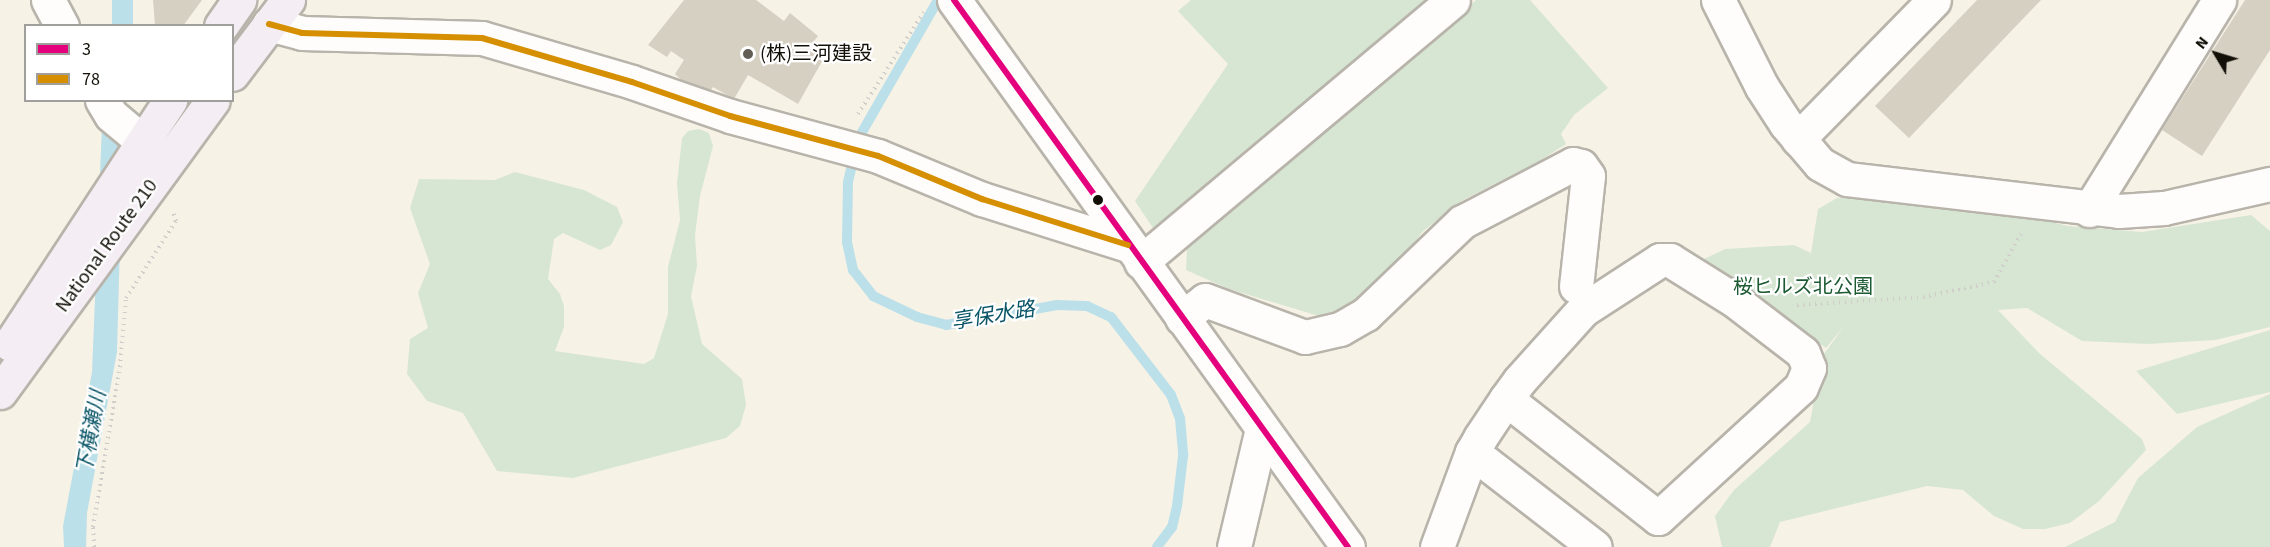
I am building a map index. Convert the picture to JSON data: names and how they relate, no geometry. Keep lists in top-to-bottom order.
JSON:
{
  "streets": {
    "highway": ["National Route 210"]
  },
  "water": ["享保水路", "下横瀬川"],
  "parks": ["桜ヒルズ北公園"],
  "places": ["(株)三河建設"],
  "lines": ["transit line 3", "transit line 78"],
  "legend": ["3", "78"],
  "north": "top left"
}
